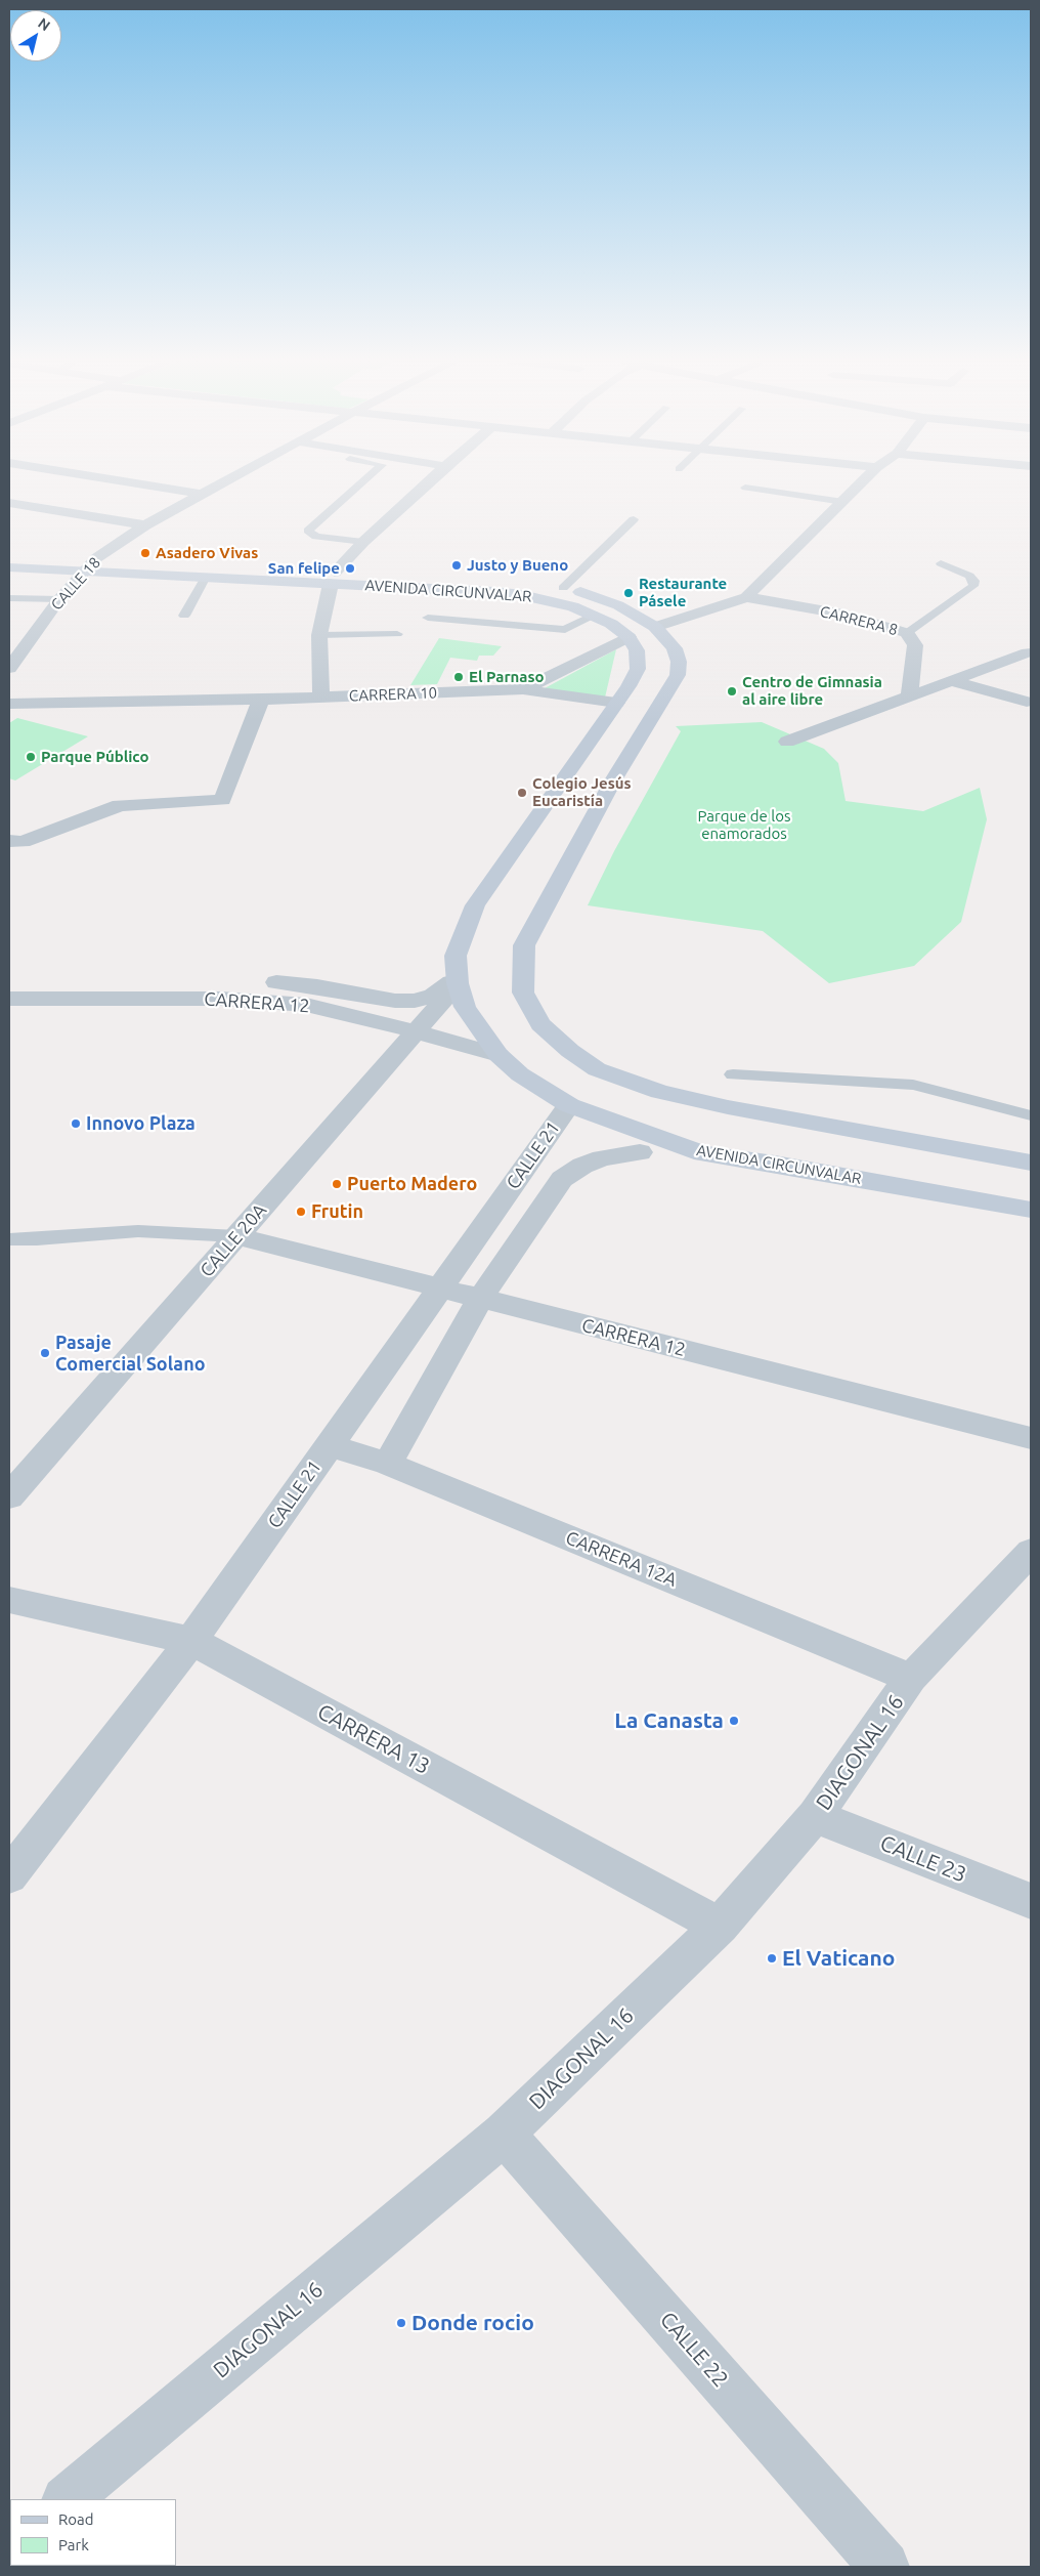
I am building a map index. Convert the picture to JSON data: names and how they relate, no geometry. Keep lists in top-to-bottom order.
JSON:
{
  "streets": {
    "main road": ["AVENIDA CIRCUNVALAR"],
    "street": [
      "CALLE 18",
      "CARRERA 8",
      "CARRERA 10",
      "CARRERA 12",
      "CALLE 21",
      "CALLE 20A",
      "CARRERA 12A",
      "CARRERA 13",
      "DIAGONAL 16",
      "CALLE 23",
      "CALLE 22"
    ]
  },
  "crossings": [
    ["CALLE 18", "AVENIDA CIRCUNVALAR"],
    ["AVENIDA CIRCUNVALAR", "CARRERA 10"],
    ["AVENIDA CIRCUNVALAR", "CARRERA 12"],
    ["AVENIDA CIRCUNVALAR", "CALLE 21"],
    ["AVENIDA CIRCUNVALAR", "CALLE 20A"],
    ["CARRERA 12", "CALLE 21"],
    ["CARRERA 12", "CALLE 20A"],
    ["CALLE 21", "CARRERA 12A"],
    ["CALLE 21", "CARRERA 13"],
    ["CARRERA 12A", "DIAGONAL 16"],
    ["CARRERA 13", "DIAGONAL 16"],
    ["DIAGONAL 16", "CALLE 23"],
    ["DIAGONAL 16", "CALLE 22"]
  ],
  "parks": ["Parque de los enamorados"],
  "places": [
    "Asadero Vivas",
    "Justo y Bueno",
    "San felipe",
    "Restaurante Pásele",
    "El Parnaso",
    "Centro de Gimnasia al aire libre",
    "Parque Público",
    "Colegio Jesús Eucaristía",
    "Innovo Plaza",
    "Puerto Madero",
    "Frutin",
    "Pasaje Comercial Solano",
    "La Canasta",
    "El Vaticano",
    "Donde rocio"
  ],
  "legend": ["Road", "Park"],
  "north": "top right"
}
